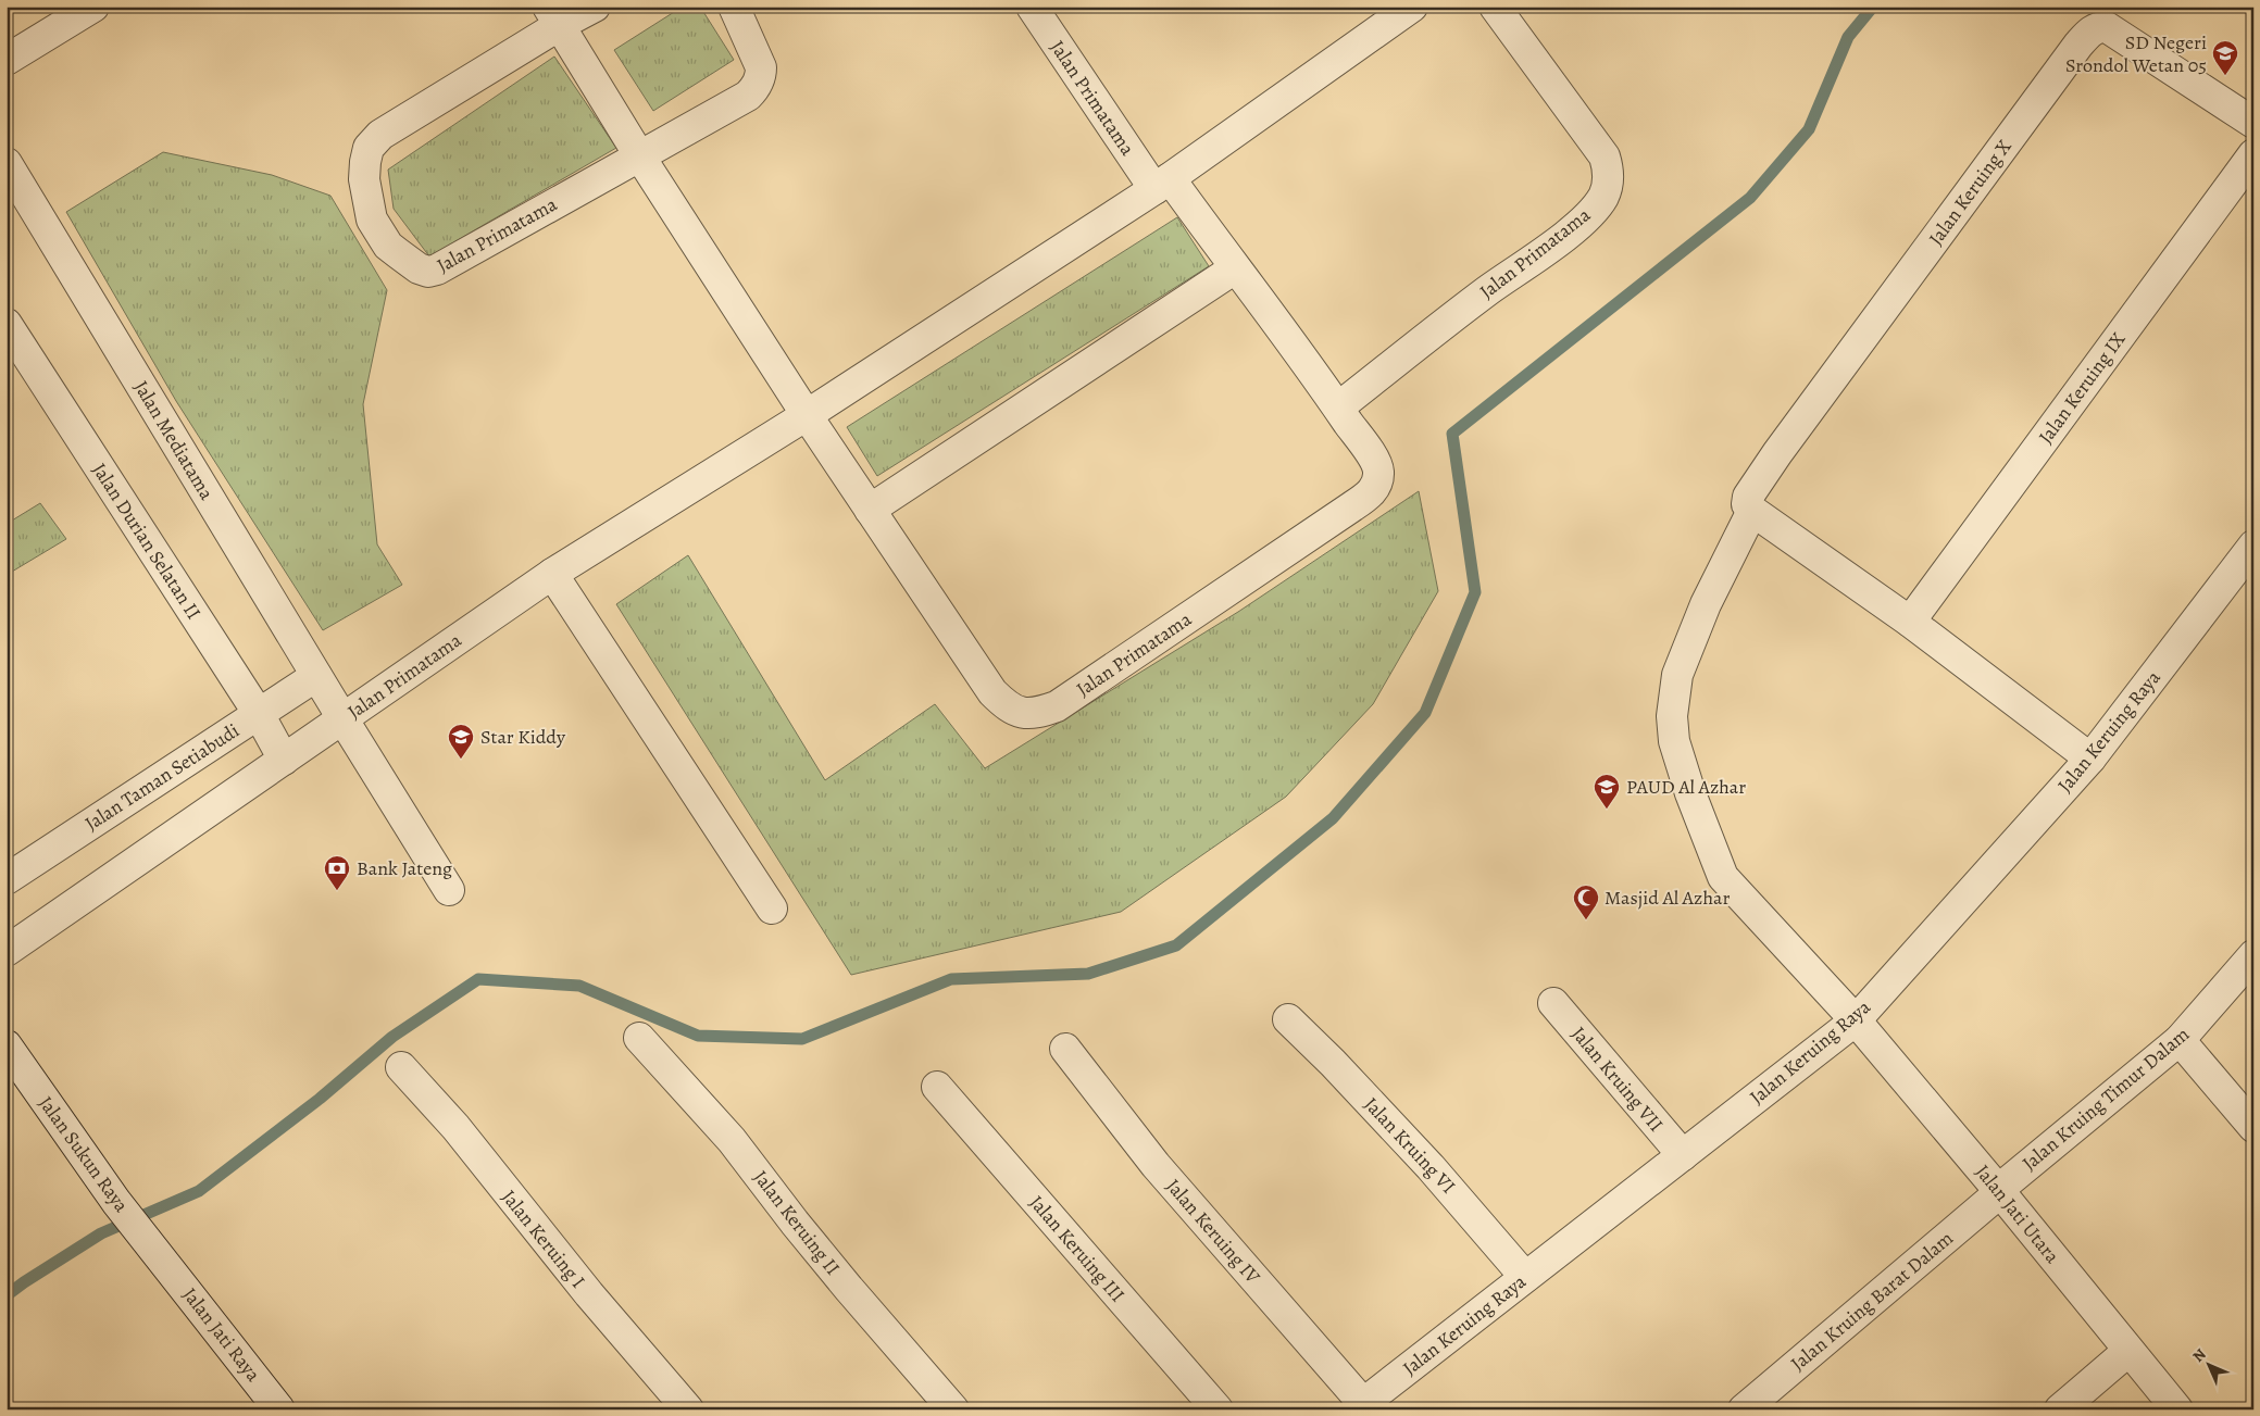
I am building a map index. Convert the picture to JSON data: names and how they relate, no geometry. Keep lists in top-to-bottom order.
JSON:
{
  "streets": {
    "street": [
      "Jalan Primatama",
      "Jalan Keruing X",
      "Jalan Keruing IX",
      "Jalan Mediatama",
      "Jalan Durian Selatan II",
      "Jalan Keruing Raya",
      "Jalan Taman Setiabudi",
      "Jalan Kruing VII",
      "Jalan Kruing Timur Dalam",
      "Jalan Kruing VI",
      "Jalan Sukun Raya",
      "Jalan Jati Utara",
      "Jalan Keruing II",
      "Jalan Keruing IV",
      "Jalan Keruing I",
      "Jalan Keruing III",
      "Jalan Kruing Barat Dalam",
      "Jalan Jati Raya"
    ]
  },
  "crossings": [
    ["Jalan Primatama", "Jalan Mediatama"],
    ["Jalan Keruing X", "Jalan Jati Utara"],
    ["Jalan Mediatama", "Jalan Taman Setiabudi"],
    ["Jalan Durian Selatan II", "Jalan Taman Setiabudi"],
    ["Jalan Keruing Raya", "Jalan Kruing VII"],
    ["Jalan Keruing Raya", "Jalan Kruing VI"],
    ["Jalan Keruing Raya", "Jalan Jati Utara"],
    ["Jalan Keruing Raya", "Jalan Keruing IV"],
    ["Jalan Kruing Timur Dalam", "Jalan Jati Utara"],
    ["Jalan Kruing Timur Dalam", "Jalan Kruing Barat Dalam"],
    ["Jalan Sukun Raya", "Jalan Jati Raya"],
    ["Jalan Jati Utara", "Jalan Kruing Barat Dalam"]
  ],
  "places": {
    "school or university": ["SD Negeri Srondol Wetan 05", "Star Kiddy", "PAUD Al Azhar"],
    "bank": ["Bank Jateng"],
    "mosque": ["Masjid Al Azhar"]
  },
  "north": "top left"
}
